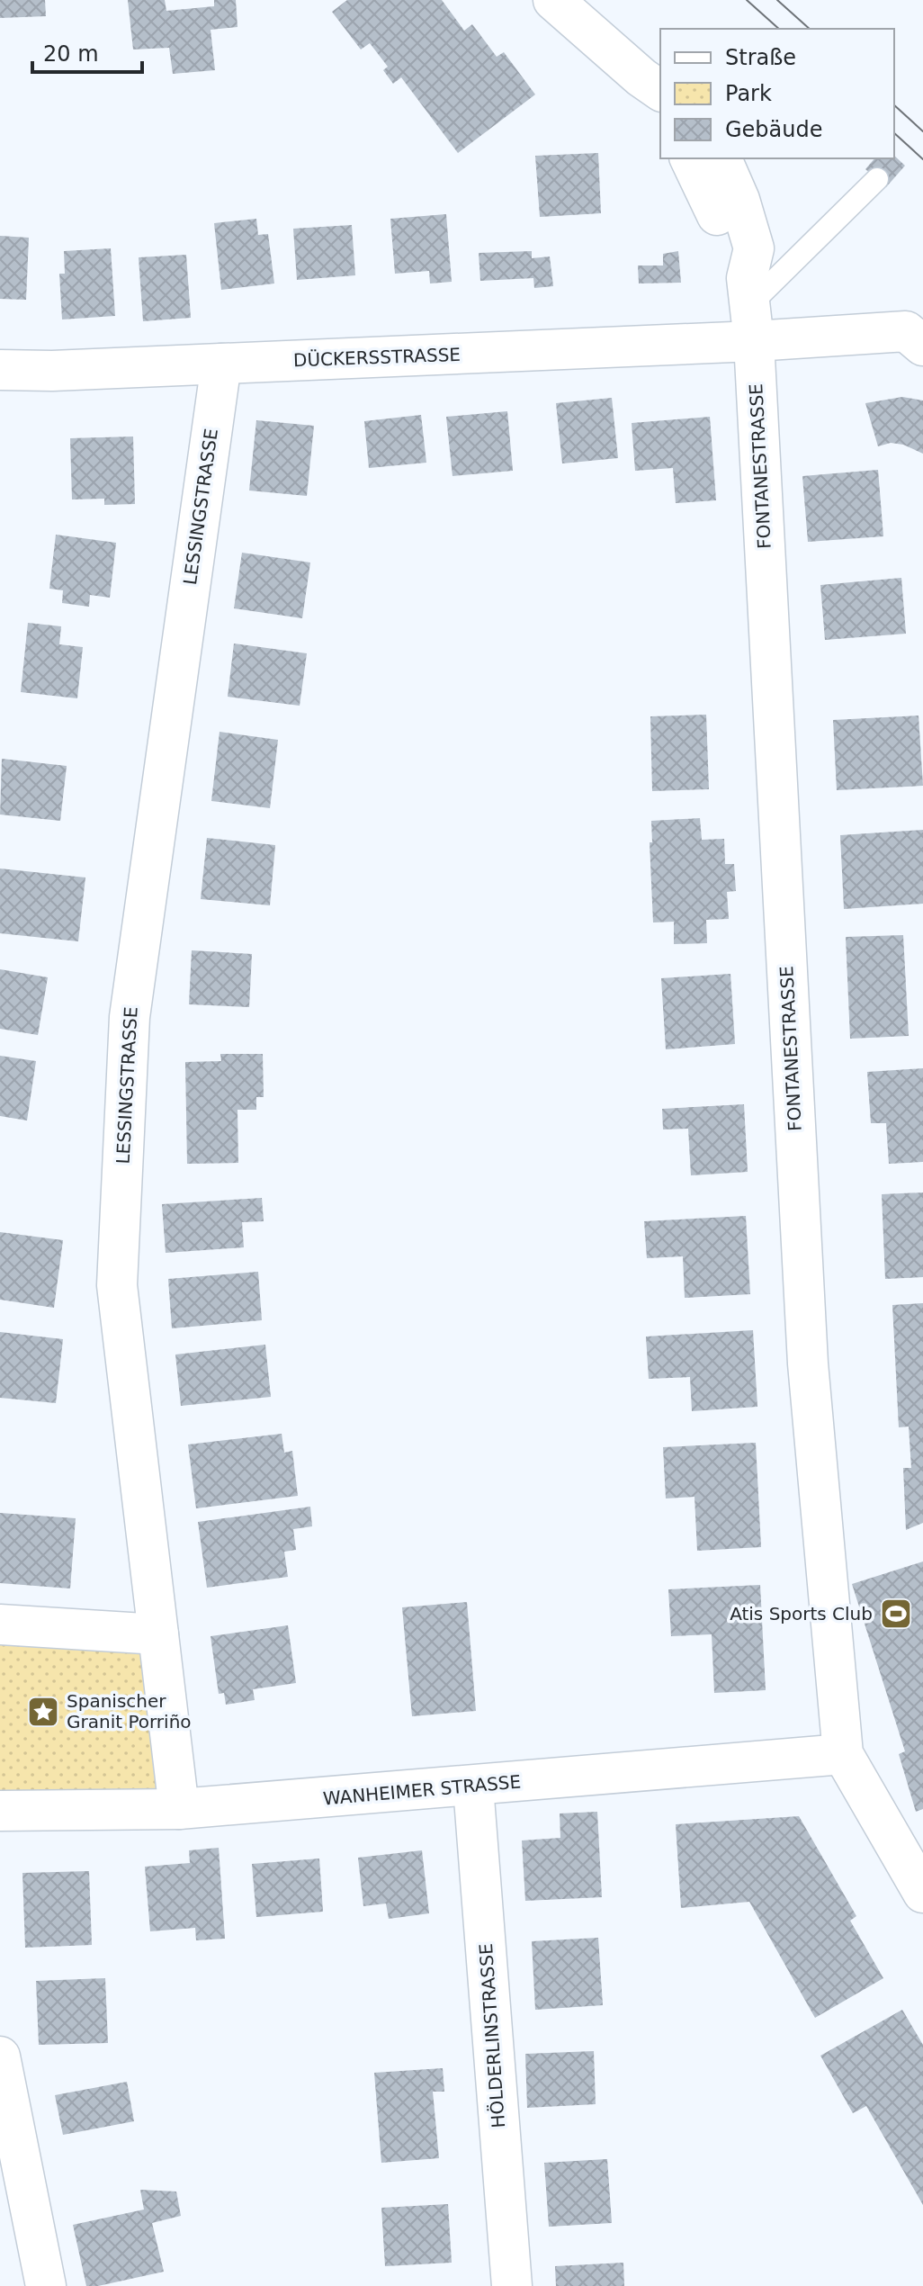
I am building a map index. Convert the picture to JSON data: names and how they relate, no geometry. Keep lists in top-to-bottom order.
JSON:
{
  "streets": {
    "street": [
      "DÜCKERSSTRASSE",
      "FONTANESTRASSE",
      "LESSINGSTRASSE",
      "WANHEIMER STRASSE",
      "HÖLDERLINSTRASSE"
    ]
  },
  "crossings": [
    ["DÜCKERSSTRASSE", "FONTANESTRASSE"],
    ["DÜCKERSSTRASSE", "LESSINGSTRASSE"],
    ["FONTANESTRASSE", "WANHEIMER STRASSE"],
    ["LESSINGSTRASSE", "WANHEIMER STRASSE"],
    ["WANHEIMER STRASSE", "HÖLDERLINSTRASSE"]
  ],
  "places": {
    "sports": ["Atis Sports Club"],
    "place": ["Spanischer Granit Porriño"]
  },
  "legend": ["Straße", "Park", "Gebäude"],
  "scale_bar": "20 m"
}
